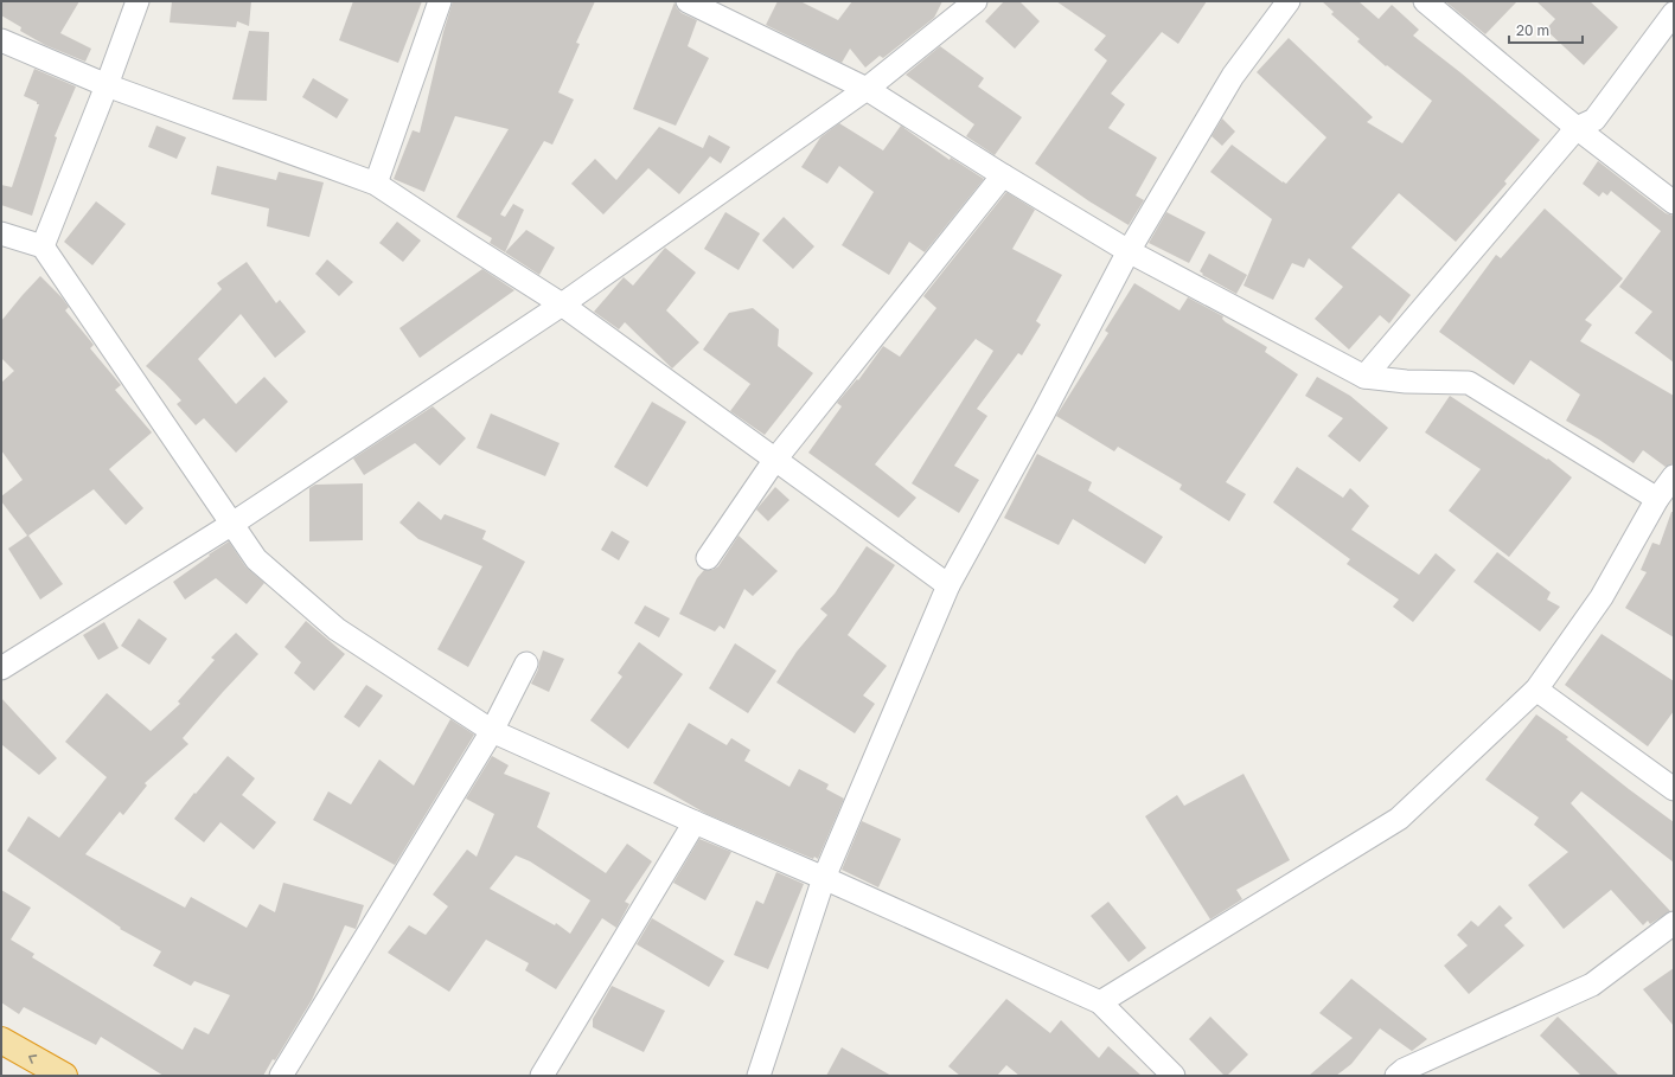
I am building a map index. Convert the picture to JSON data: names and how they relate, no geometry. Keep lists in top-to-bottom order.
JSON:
{
  "scale_bar": "20 m"
}
